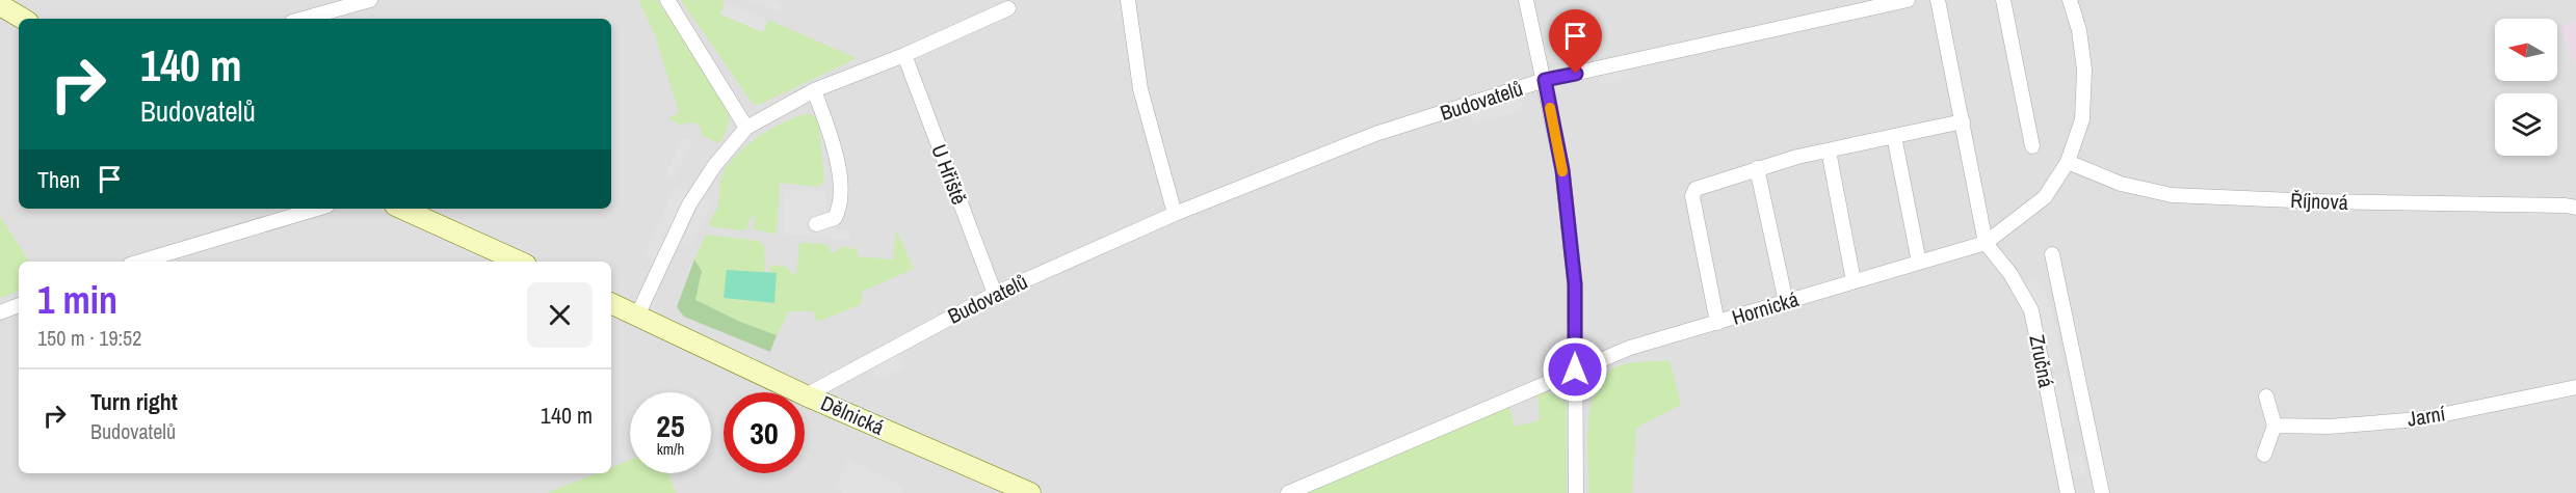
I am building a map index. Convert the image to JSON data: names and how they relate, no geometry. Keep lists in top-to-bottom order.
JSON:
{
  "streets": {
    "street": [
      "Budovatelů",
      "U Hřiště",
      "Říjnová",
      "Hornická",
      "Zručná",
      "Dělnická",
      "Jarní"
    ]
  },
  "crossings": [
    ["Budovatelů", "U Hřiště"],
    ["Budovatelů", "Dělnická"],
    ["Říjnová", "Hornická"],
    ["Hornická", "Zručná"]
  ],
  "north": "left",
  "page": {
    "turn": ["140 m", "Budovatelů"],
    "then": "Then",
    "heading": ["1 min", "150 m · 19:52"],
    "list": [
      {
        "name": "Turn right",
        "note": "Budovatelů",
        "value": "140 m"
      }
    ],
    "speed": "25 km/h",
    "limit": "30"
  }
}
